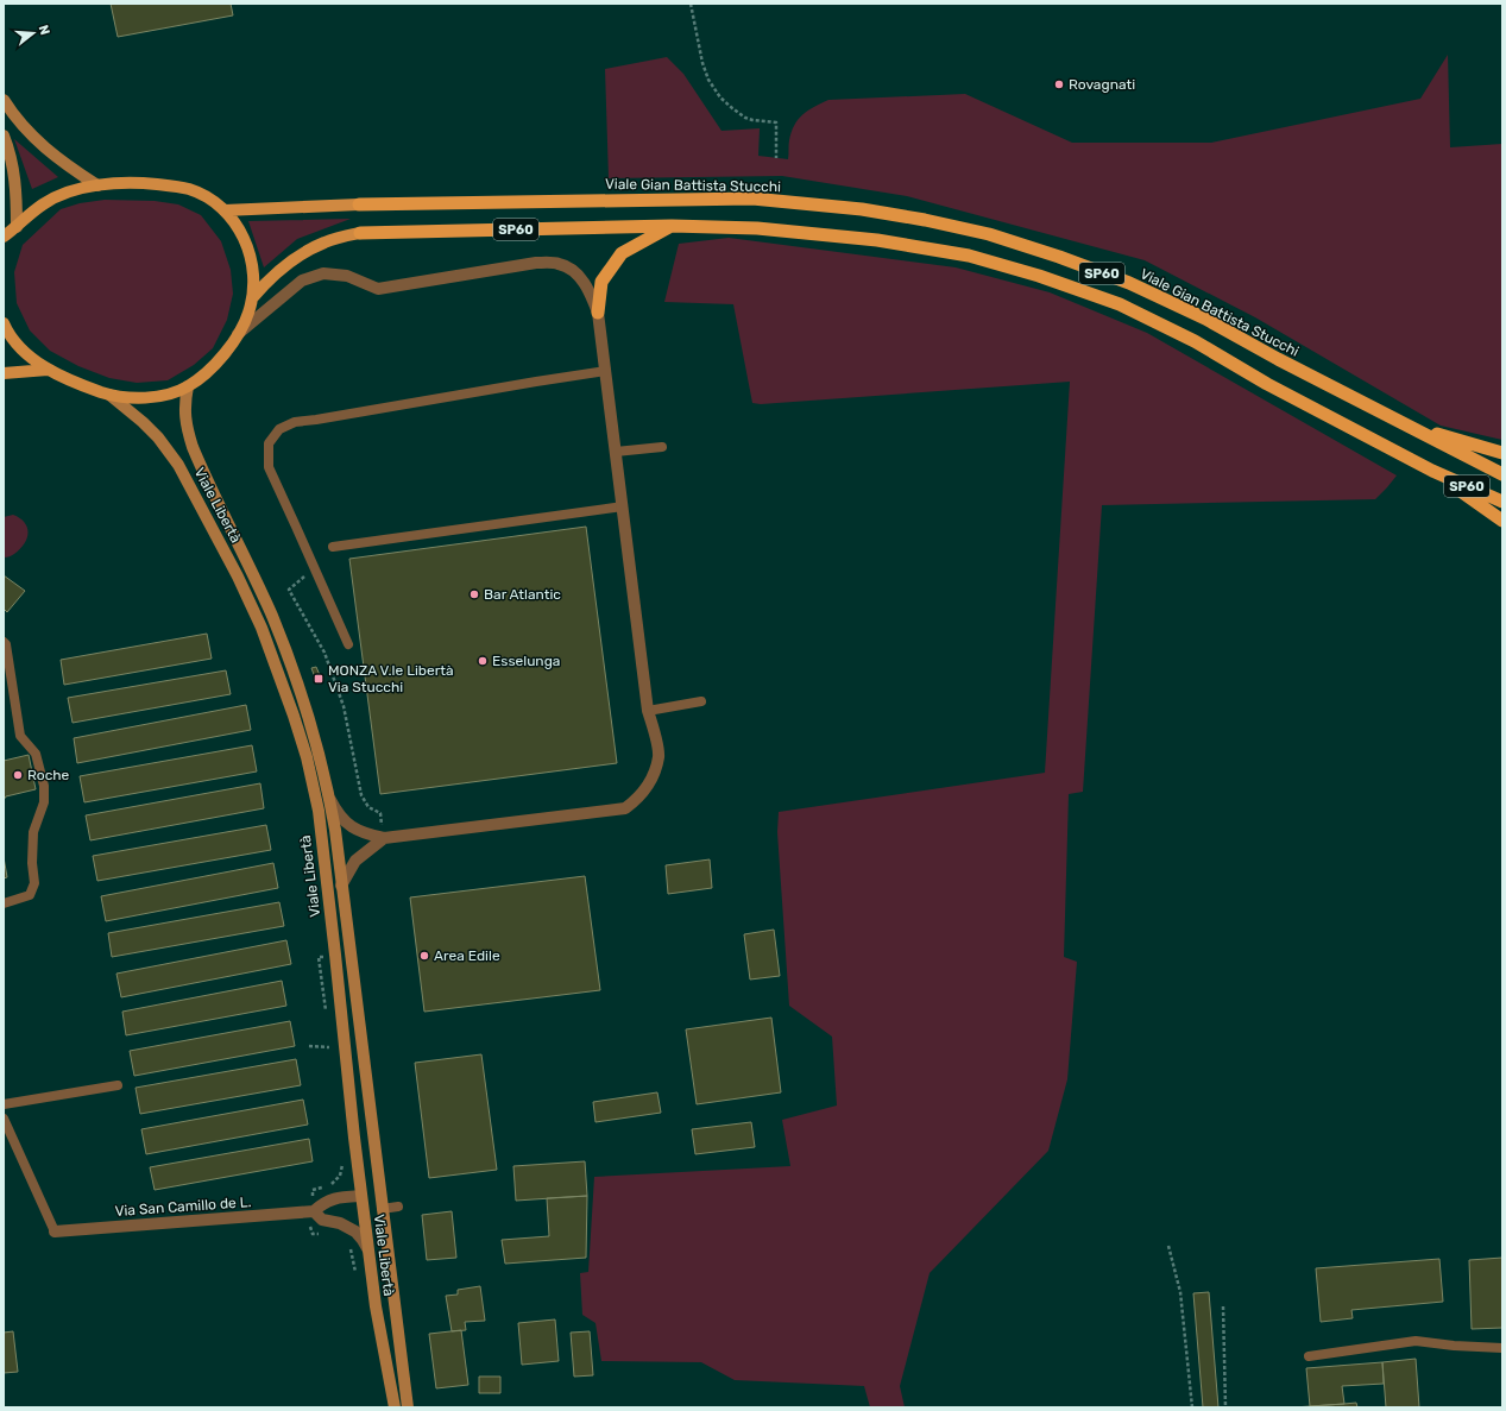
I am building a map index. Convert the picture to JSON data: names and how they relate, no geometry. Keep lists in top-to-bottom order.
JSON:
{
  "streets": {
    "highway": ["Viale Gian Battista Stucchi", "SP60"],
    "main road": ["Viale Libertà"],
    "street": ["Via San Camillo de L."]
  },
  "places": {
    "other": [
      "Rovagnati",
      "Bar Atlantic",
      "Esselunga",
      "Roche",
      "Area Edile"
    ],
    "transit": ["MONZA V.le Libertà Via Stucchi"]
  },
  "north": "right"
}
